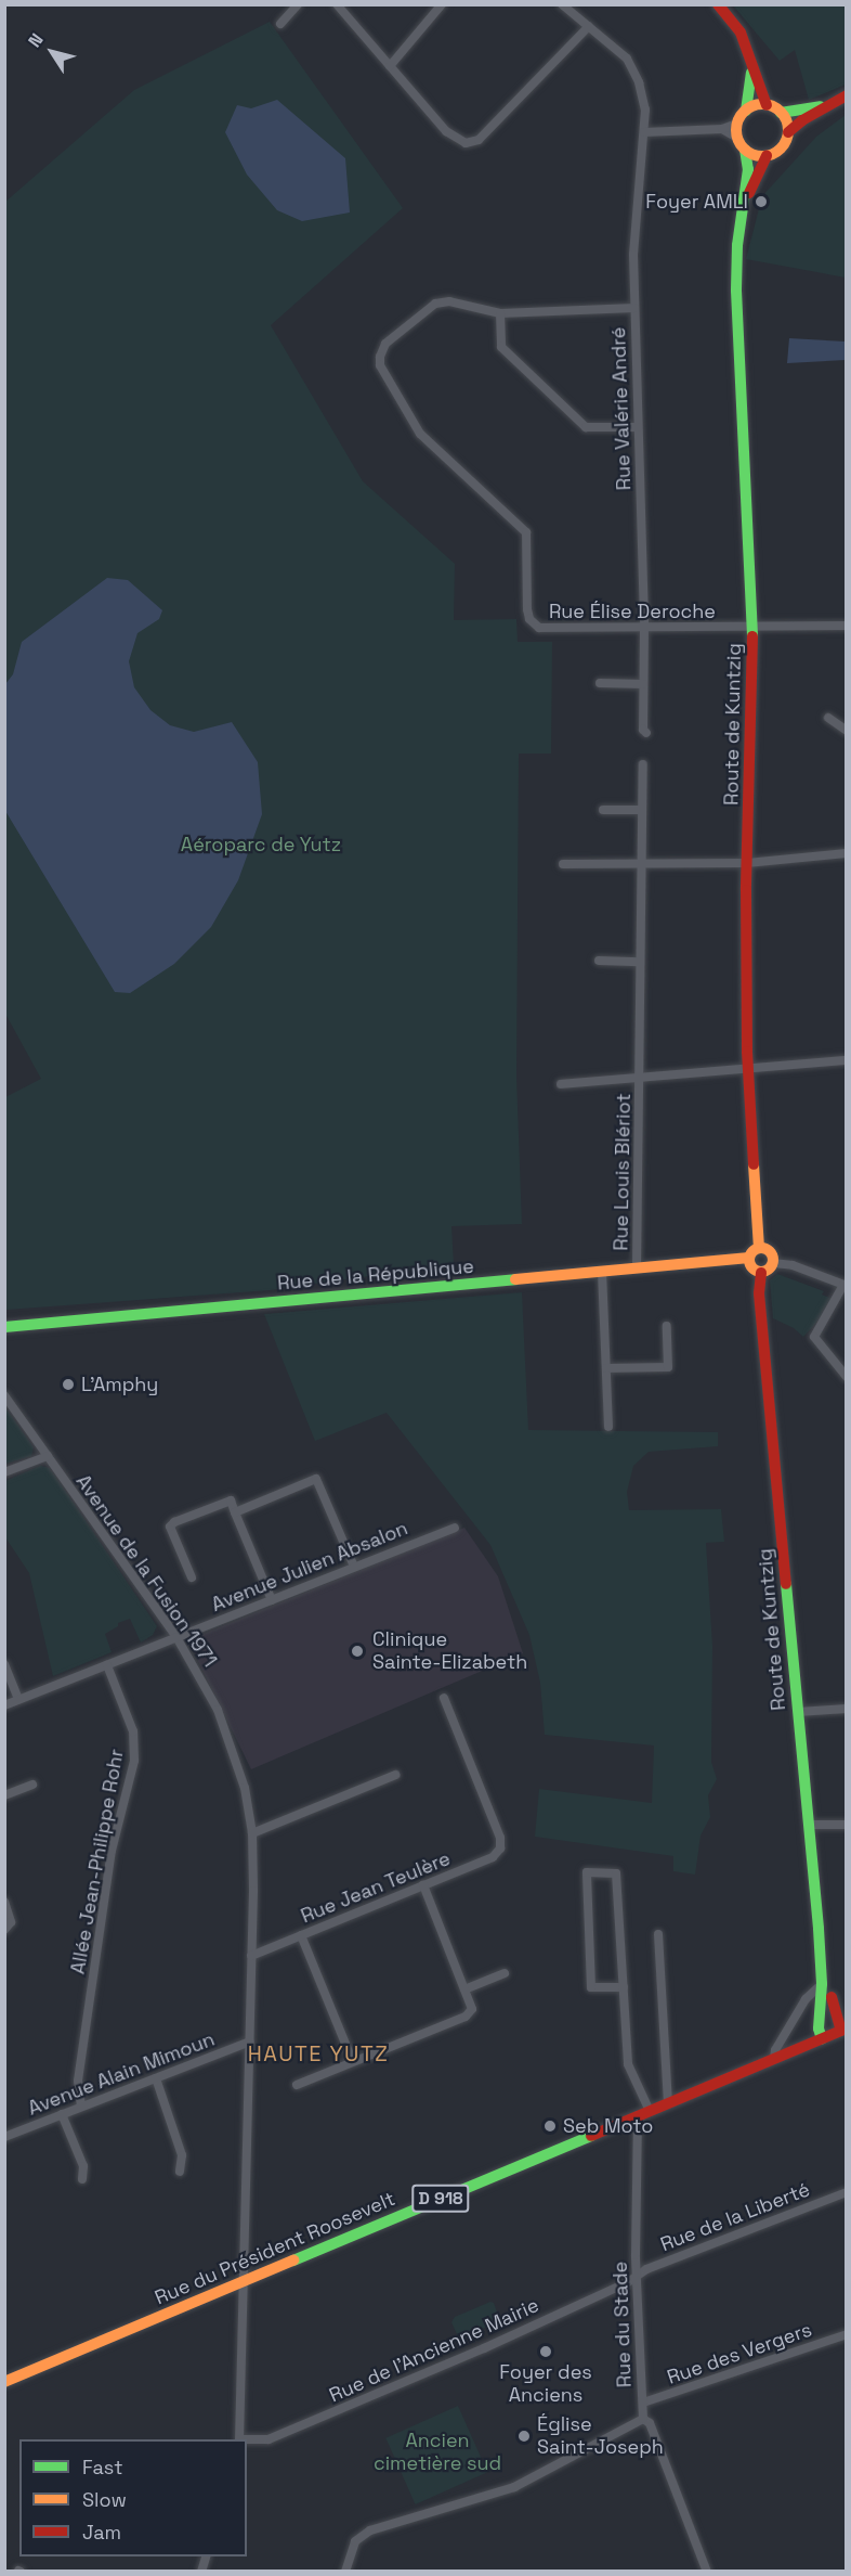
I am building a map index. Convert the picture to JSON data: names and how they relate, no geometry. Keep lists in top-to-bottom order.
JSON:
{
  "streets": {
    "street": [
      "Rue Valérie André",
      "Rue Élise Deroche",
      "Route de Kuntzig",
      "Rue Louis Blériot",
      "Rue de la République",
      "Avenue Julien Absalon",
      "Avenue de la Fusion 1971",
      "Allée Jean-Philippe Rohr",
      "Rue Jean Teulère",
      "Avenue Alain Mimoun",
      "D 918",
      "Rue de la Liberté",
      "Rue du Président Roosevelt",
      "Rue du Stade",
      "Rue de l'Ancienne Mairie",
      "Rue des Vergers"
    ]
  },
  "crossings": [
    ["Rue Valérie André", "Rue Élise Deroche"],
    ["Rue Élise Deroche", "Route de Kuntzig"],
    ["Route de Kuntzig", "Rue Louis Blériot"],
    ["Route de Kuntzig", "Rue de la République"],
    ["Route de Kuntzig", "Rue du Président Roosevelt"],
    ["Rue Louis Blériot", "Rue de la République"],
    ["Avenue Julien Absalon", "Avenue de la Fusion 1971"],
    ["Avenue Julien Absalon", "Allée Jean-Philippe Rohr"],
    ["Avenue de la Fusion 1971", "Rue Jean Teulère"],
    ["Avenue de la Fusion 1971", "Avenue Alain Mimoun"],
    ["Avenue de la Fusion 1971", "Rue du Président Roosevelt"],
    ["Allée Jean-Philippe Rohr", "Avenue Alain Mimoun"],
    ["Rue de la Liberté", "Rue du Stade"],
    ["Rue de la Liberté", "Rue de l'Ancienne Mairie"],
    ["Rue du Président Roosevelt", "Rue du Stade"],
    ["Rue du Stade", "Rue de l'Ancienne Mairie"],
    ["Rue du Stade", "Rue des Vergers"]
  ],
  "districts": ["HAUTE YUTZ"],
  "parks": ["Aéroparc de Yutz", "Ancien cimetière sud"],
  "places": [
    "Foyer AMLI",
    "L'Amphy",
    "Clinique Sainte-Elizabeth",
    "Seb Moto",
    "Foyer des Anciens",
    "Église Saint-Joseph"
  ],
  "legend": ["Fast", "Slow", "Jam"],
  "north": "top left"
}
